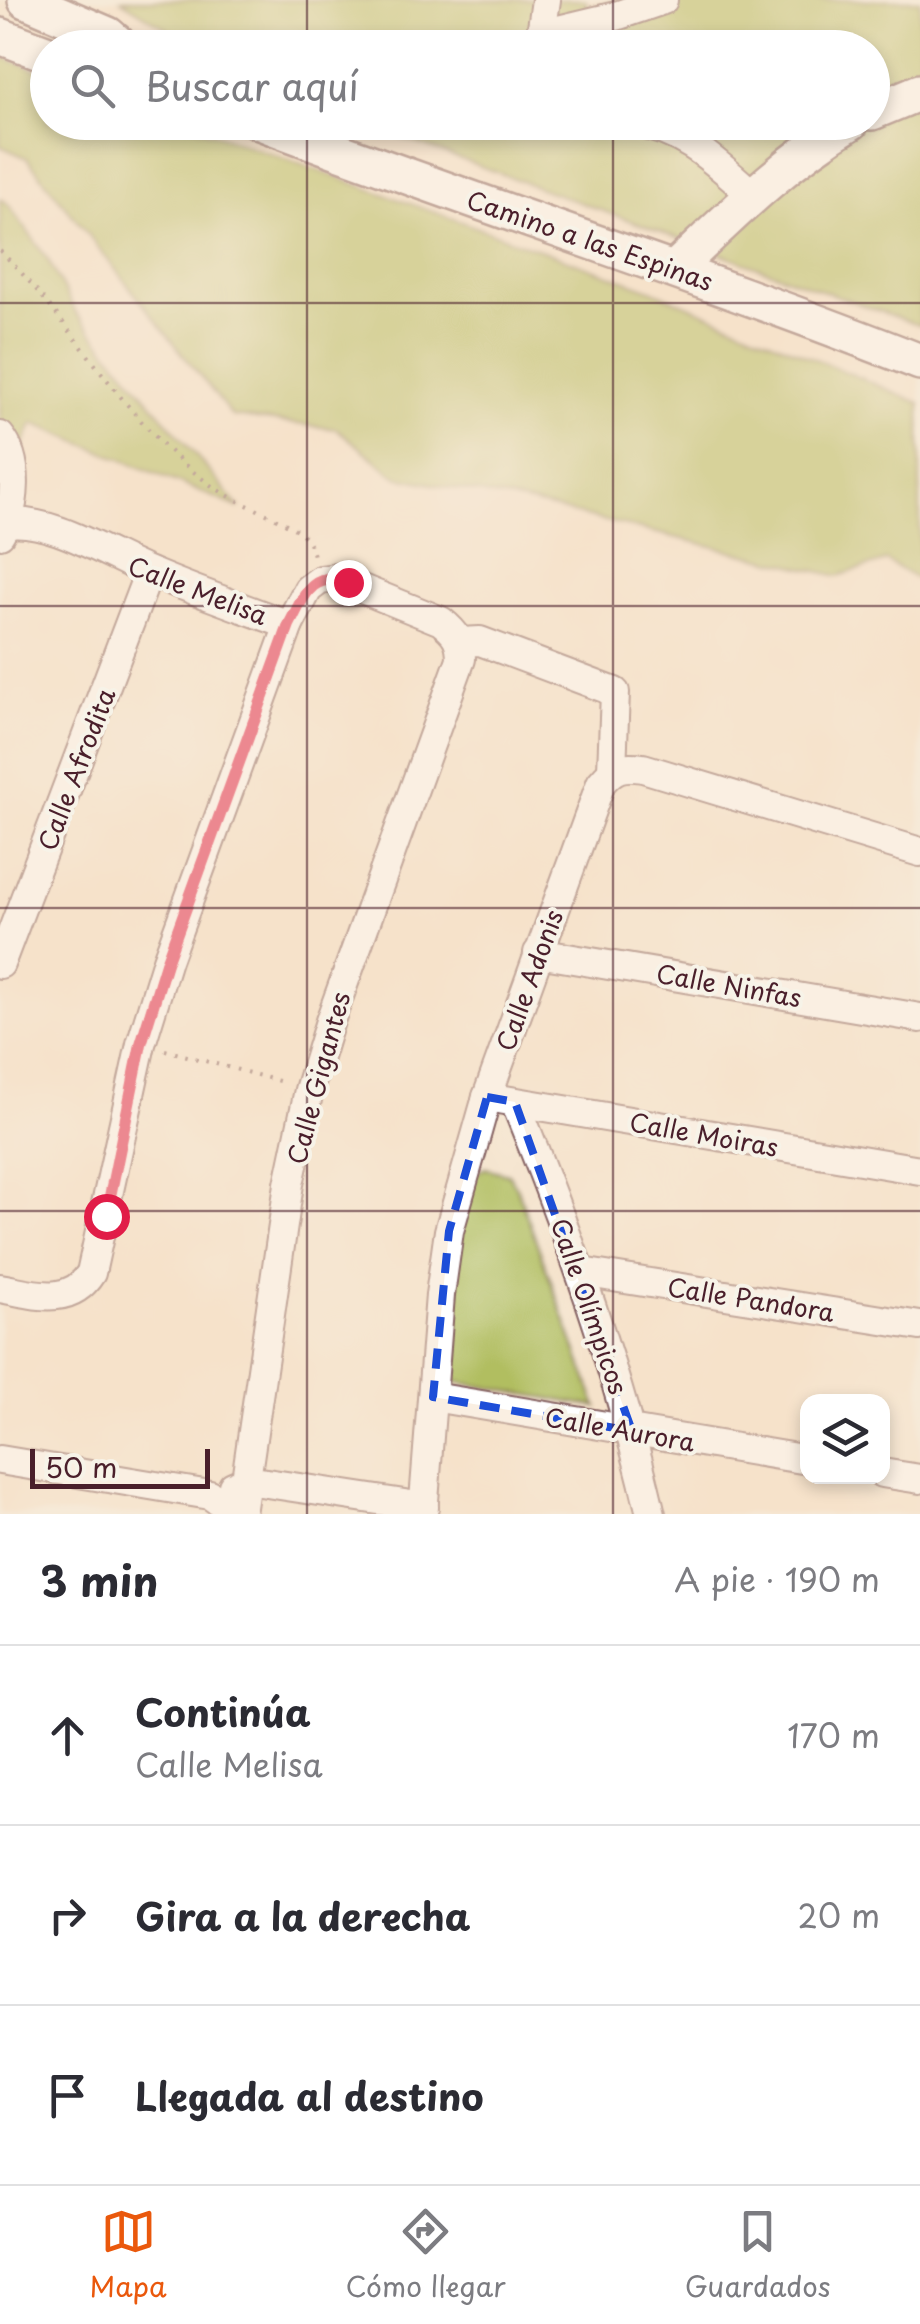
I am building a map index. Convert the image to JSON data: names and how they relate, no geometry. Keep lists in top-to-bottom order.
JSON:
{
  "streets": {
    "street": [
      "Camino a las Espinas",
      "Calle Melisa",
      "Calle Afrodita",
      "Calle Adonis",
      "Calle Ninfas",
      "Calle Gigantes",
      "Calle Moiras",
      "Calle Pandora",
      "Calle Olímpicos",
      "Calle Aurora"
    ]
  },
  "crossings": [
    ["Calle Melisa", "Calle Afrodita"],
    ["Calle Adonis", "Calle Ninfas"],
    ["Calle Adonis", "Calle Moiras"],
    ["Calle Adonis", "Calle Olímpicos"],
    ["Calle Adonis", "Calle Aurora"],
    ["Calle Moiras", "Calle Olímpicos"],
    ["Calle Pandora", "Calle Olímpicos"],
    ["Calle Olímpicos", "Calle Aurora"]
  ],
  "scale_bar": "50 m",
  "page": {
    "search": "Buscar aquí",
    "scale": "50 m",
    "heading": ["3 min", "A pie · 190 m"],
    "list": [
      ["Continúa", "Calle Melisa", "170 m"],
      ["Gira a la derecha", "20 m"],
      "Llegada al destino"
    ],
    "nav": ["Mapa", "Cómo llegar", "Guardados"]
  }
}
